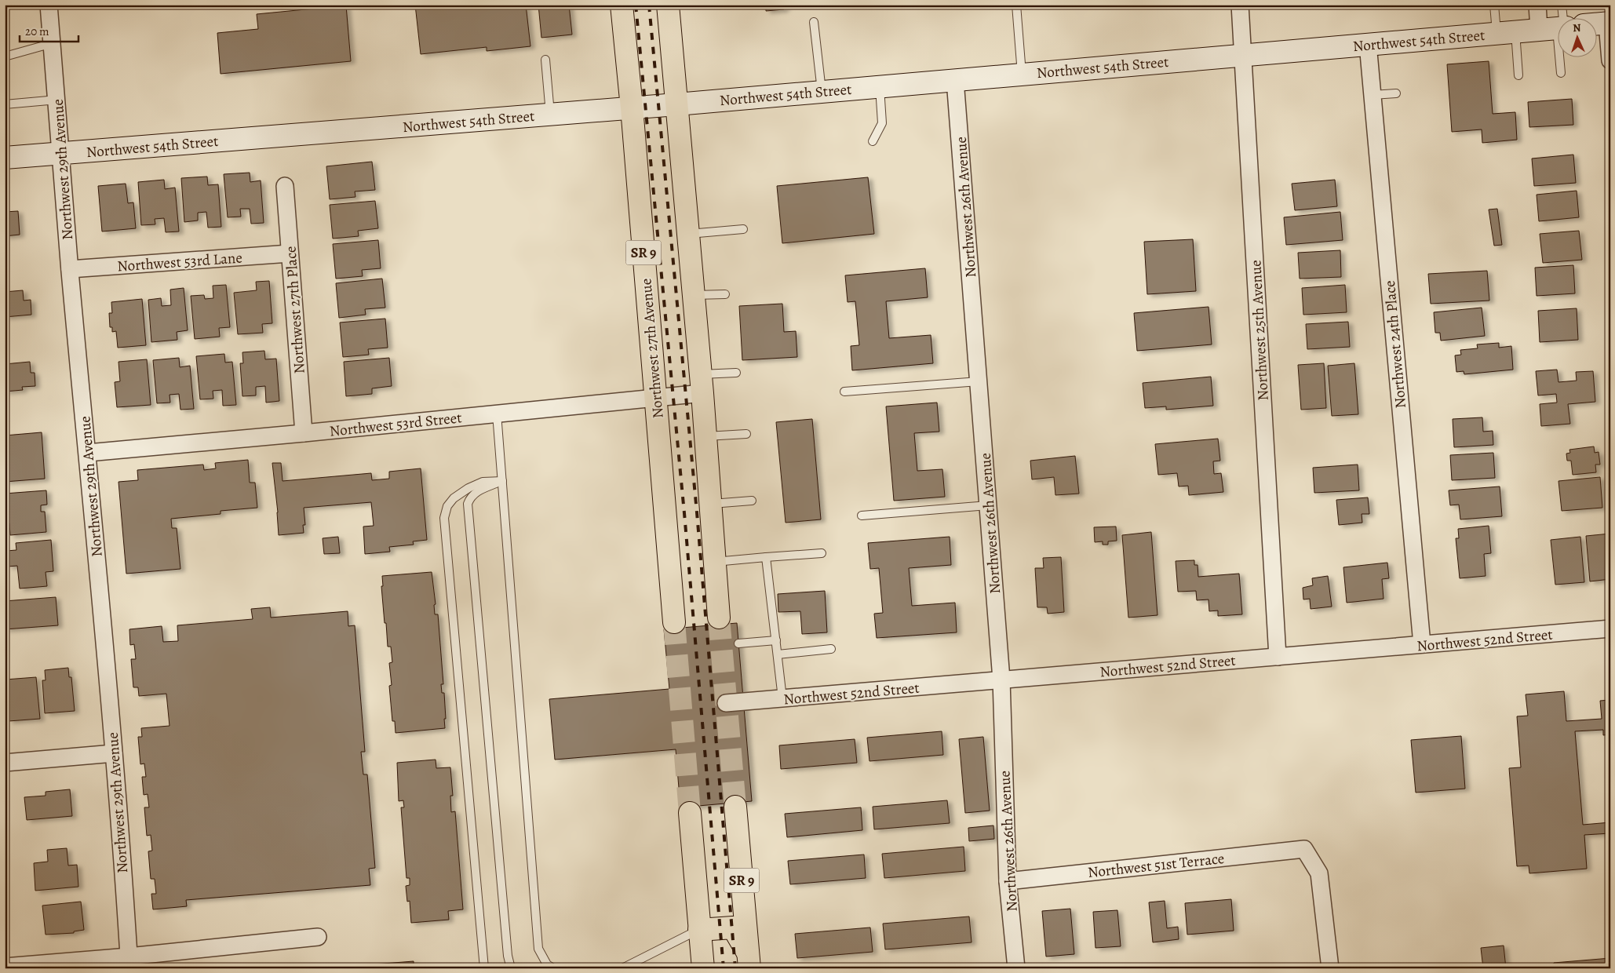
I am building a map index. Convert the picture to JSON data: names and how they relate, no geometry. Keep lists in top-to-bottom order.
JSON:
{
  "streets": {
    "main road": ["Northwest 54th Street", "SR 9", "Northwest 27th Avenue"],
    "street": [
      "Northwest 29th Avenue",
      "Northwest 26th Avenue",
      "Northwest 53rd Lane",
      "Northwest 27th Place",
      "Northwest 25th Avenue",
      "Northwest 24th Place",
      "Northwest 53rd Street",
      "Northwest 52nd Street",
      "Northwest 51st Terrace"
    ]
  },
  "crossings": [
    ["Northwest 54th Street", "Northwest 29th Avenue"],
    ["Northwest 54th Street", "Northwest 26th Avenue"],
    ["Northwest 54th Street", "Northwest 25th Avenue"],
    ["Northwest 54th Street", "Northwest 24th Place"],
    ["Northwest 54th Street", "Northwest 27th Avenue"],
    ["Northwest 29th Avenue", "Northwest 53rd Lane"],
    ["Northwest 29th Avenue", "Northwest 53rd Street"],
    ["Northwest 26th Avenue", "Northwest 52nd Street"],
    ["Northwest 26th Avenue", "Northwest 51st Terrace"],
    ["Northwest 53rd Lane", "Northwest 27th Place"],
    ["Northwest 27th Place", "Northwest 53rd Street"],
    ["Northwest 25th Avenue", "Northwest 52nd Street"],
    ["Northwest 24th Place", "Northwest 52nd Street"],
    ["Northwest 27th Avenue", "Northwest 53rd Street"]
  ],
  "scale_bar": "20 m",
  "north": "top"
}
